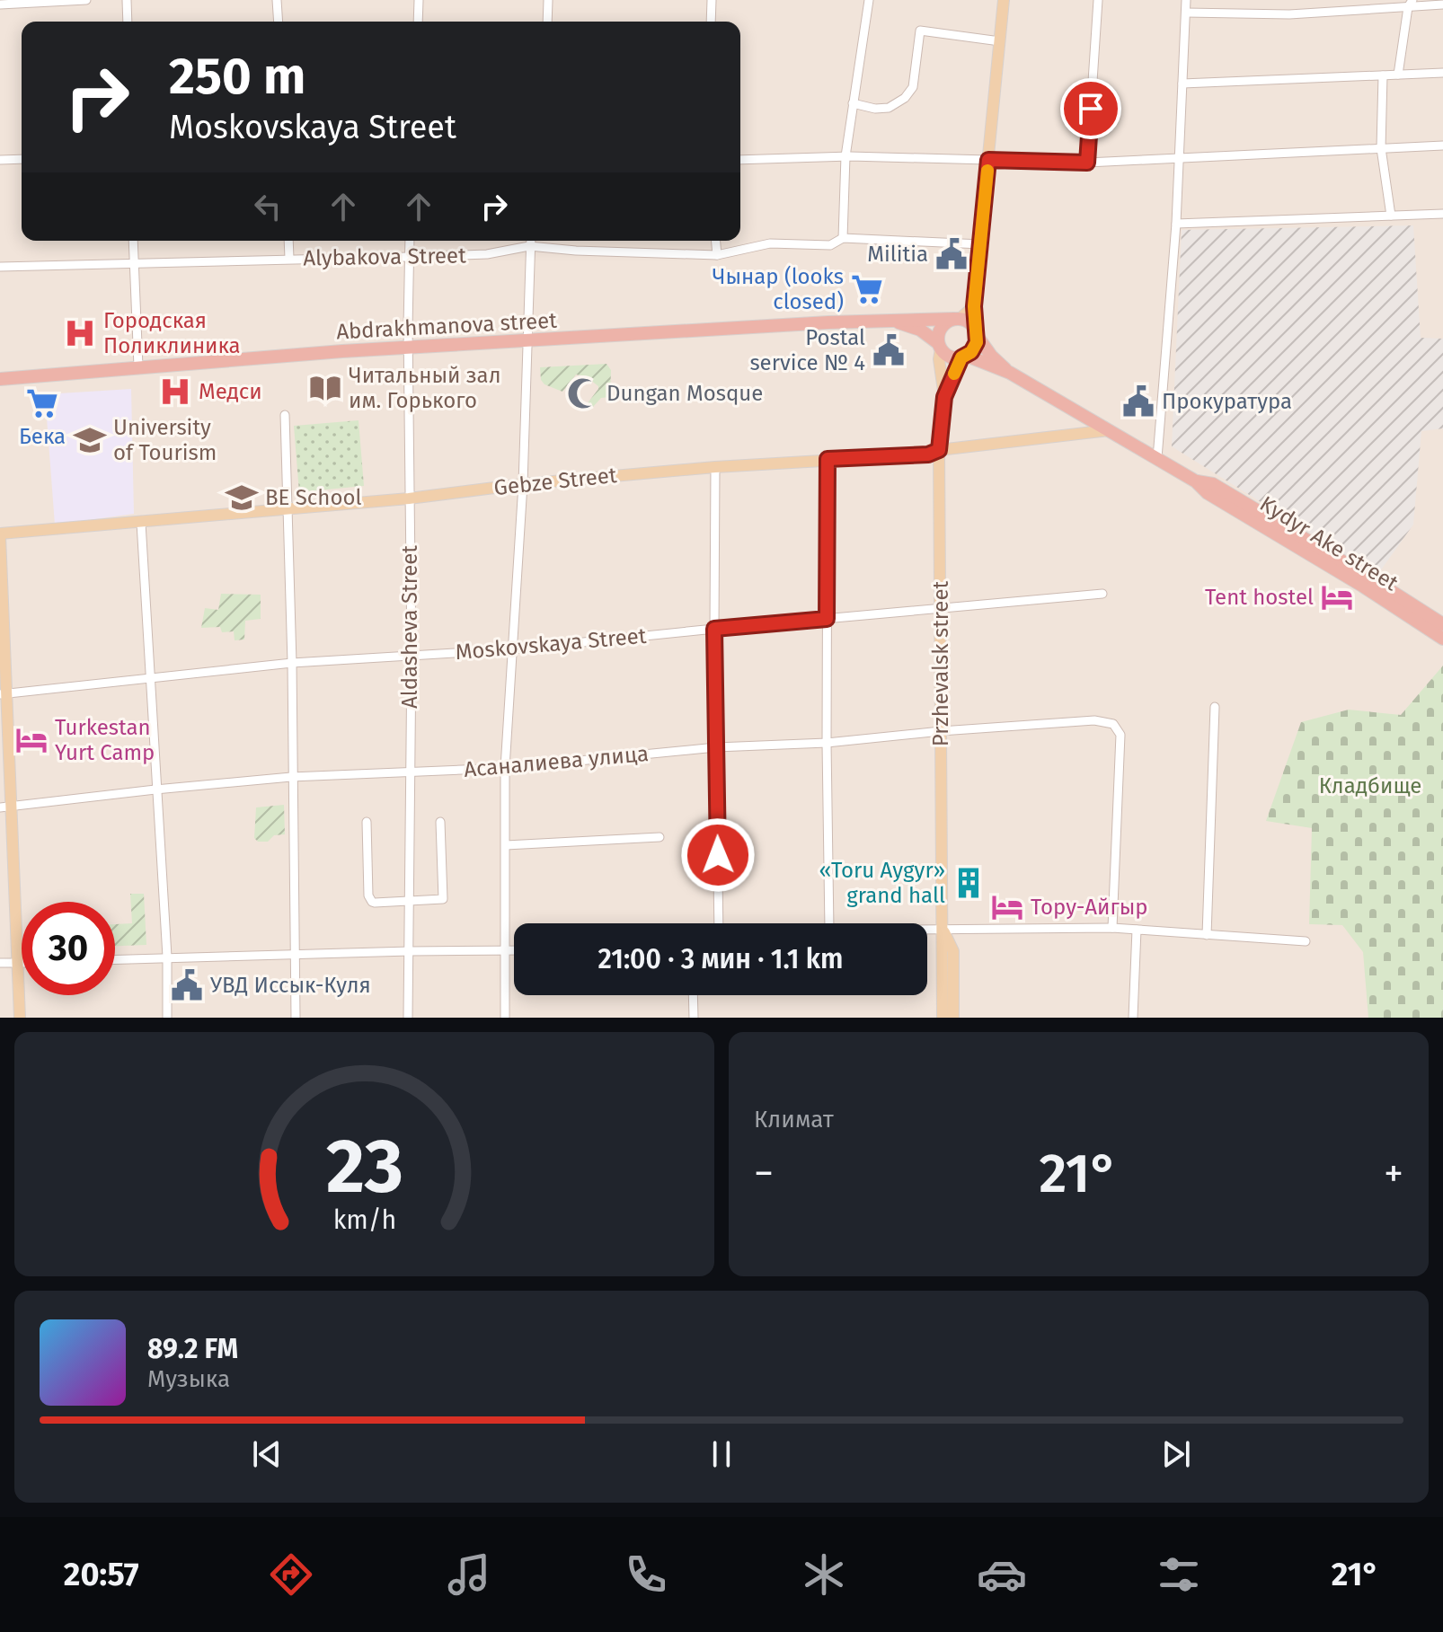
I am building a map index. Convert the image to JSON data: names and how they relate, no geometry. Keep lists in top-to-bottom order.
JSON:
{
  "streets": {
    "highway": ["Abdrakhmanova street", "Kydyr Ake street"],
    "main road": ["Gebze Street", "Przhevalsk street"],
    "street": [
      "Alybakova Street",
      "Aldasheva Street",
      "Moskovskaya Street",
      "Асаналиева улица"
    ]
  },
  "crossings": [
    ["Alybakova Street", "Aldasheva Street"],
    ["Abdrakhmanova street", "Aldasheva Street"],
    ["Gebze Street", "Kydyr Ake street"],
    ["Gebze Street", "Aldasheva Street"],
    ["Gebze Street", "Przhevalsk street"],
    ["Kydyr Ake street", "Przhevalsk street"],
    ["Aldasheva Street", "Moskovskaya Street"],
    ["Aldasheva Street", "Асаналиева улица"],
    ["Moskovskaya Street", "Przhevalsk street"],
    ["Przhevalsk street", "Асаналиева улица"]
  ],
  "parks": ["Кладбище"],
  "places": {
    "public building": [
      "Militia",
      "Postal service № 4",
      "Прокуратура",
      "УВД Иссык-Куля"
    ],
    "supermarket": ["Чынар (looks closed)", "Бека"],
    "hospital": ["Городская Поликлиника", "Медси"],
    "library": ["Читальный зал им. Горького"],
    "mosque": ["Dungan Mosque"],
    "school or university": ["University of Tourism", "BE School"],
    "hotel": ["Tent hostel", "Turkestan Yurt Camp", "Тору-Айгыр"],
    "building": ["«Toru Aygyr» grand hall"]
  },
  "page": {
    "turn": ["250 m", "Moskovskaya Street"],
    "limit": "30",
    "trip": "21:00 · 3 мин · 1.1 km",
    "tile": "Климат",
    "heat": ["−", "21°", "+"],
    "song": ["89.2 FM", "Музыка"],
    "tabs": ["20:57", "21°"],
    "gauge": ["23", "km/h"]
  }
}
